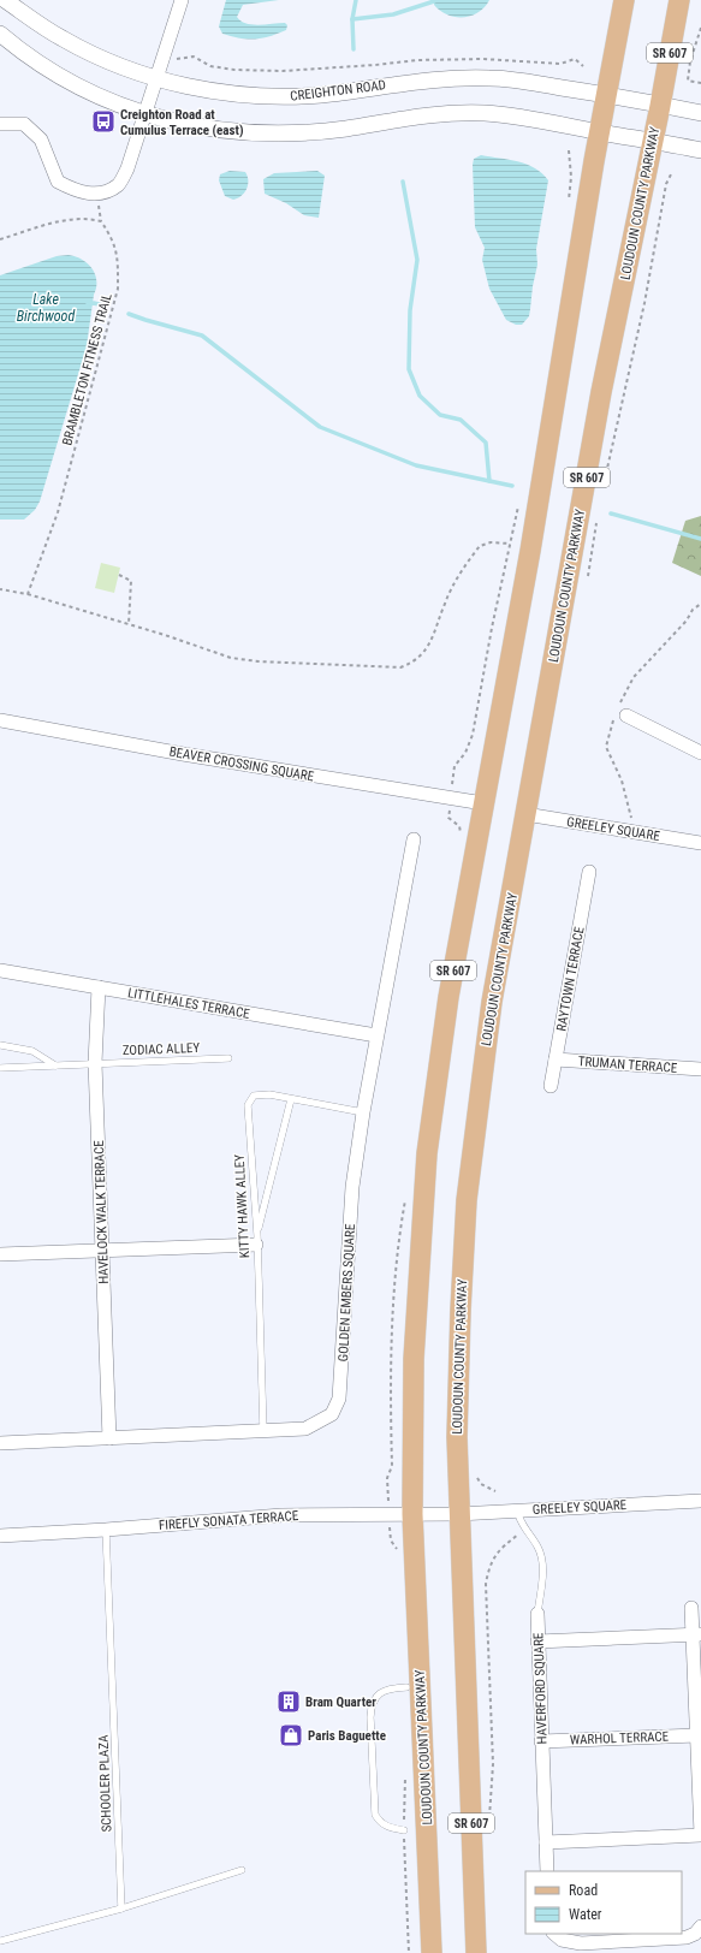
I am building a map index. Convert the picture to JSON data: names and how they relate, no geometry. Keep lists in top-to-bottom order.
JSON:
{
  "streets": {
    "main road": ["SR 607", "LOUDOUN COUNTY PARKWAY"],
    "street": [
      "CREIGHTON ROAD",
      "BEAVER CROSSING SQUARE",
      "GREELEY SQUARE",
      "RAYTOWN TERRACE",
      "LITTLEHALES TERRACE",
      "TRUMAN TERRACE",
      "HAVELOCK WALK TERRACE",
      "GOLDEN EMBERS SQUARE",
      "FIREFLY SONATA TERRACE",
      "HAVERFORD SQUARE",
      "WARHOL TERRACE"
    ],
    "lane": ["ZODIAC ALLEY", "KITTY HAWK ALLEY", "SCHOOLER PLAZA"],
    "path": ["BRAMBLETON FITNESS TRAIL"]
  },
  "crossings": [
    ["CREIGHTON ROAD", "LOUDOUN COUNTY PARKWAY"],
    ["LOUDOUN COUNTY PARKWAY", "BEAVER CROSSING SQUARE"],
    ["LOUDOUN COUNTY PARKWAY", "GREELEY SQUARE"],
    ["LOUDOUN COUNTY PARKWAY", "FIREFLY SONATA TERRACE"],
    ["GREELEY SQUARE", "FIREFLY SONATA TERRACE"],
    ["GREELEY SQUARE", "HAVERFORD SQUARE"],
    ["RAYTOWN TERRACE", "TRUMAN TERRACE"],
    ["LITTLEHALES TERRACE", "HAVELOCK WALK TERRACE"],
    ["LITTLEHALES TERRACE", "GOLDEN EMBERS SQUARE"],
    ["ZODIAC ALLEY", "HAVELOCK WALK TERRACE"],
    ["KITTY HAWK ALLEY", "GOLDEN EMBERS SQUARE"],
    ["HAVELOCK WALK TERRACE", "GOLDEN EMBERS SQUARE"],
    ["FIREFLY SONATA TERRACE", "SCHOOLER PLAZA"],
    ["HAVERFORD SQUARE", "WARHOL TERRACE"]
  ],
  "water": ["Lake Birchwood"],
  "places": {
    "bus stop": ["Creighton Road at Cumulus Terrace (east)"],
    "building": ["Bram Quarter"],
    "shop": ["Paris Baguette"]
  },
  "legend": ["Road", "Water"]
}
